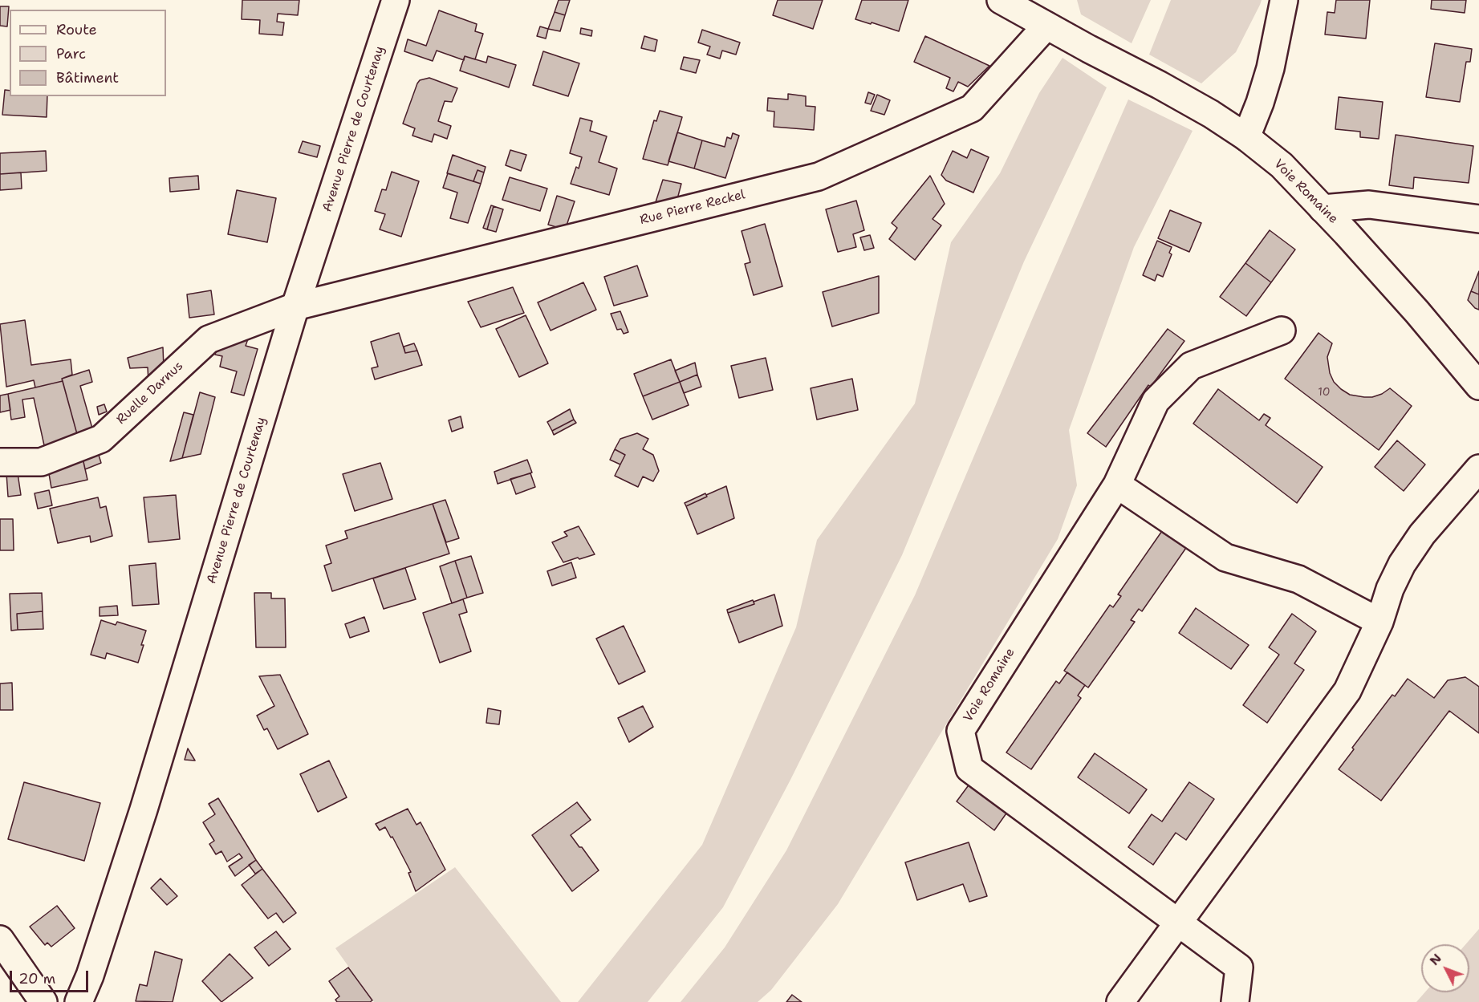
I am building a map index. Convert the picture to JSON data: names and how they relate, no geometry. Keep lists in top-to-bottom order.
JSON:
{
  "streets": {
    "street": [
      "Avenue Pierre de Courtenay",
      "Voie Romaine",
      "Rue Pierre Reckel",
      "Ruelle Darnus"
    ]
  },
  "crossings": [
    ["Avenue Pierre de Courtenay", "Rue Pierre Reckel"],
    ["Avenue Pierre de Courtenay", "Ruelle Darnus"],
    ["Voie Romaine", "Rue Pierre Reckel"],
    ["Rue Pierre Reckel", "Ruelle Darnus"]
  ],
  "house_numbers": ["10"],
  "legend": ["Route", "Parc", "Bâtiment"],
  "scale_bar": "20 m",
  "north": "top left"
}
